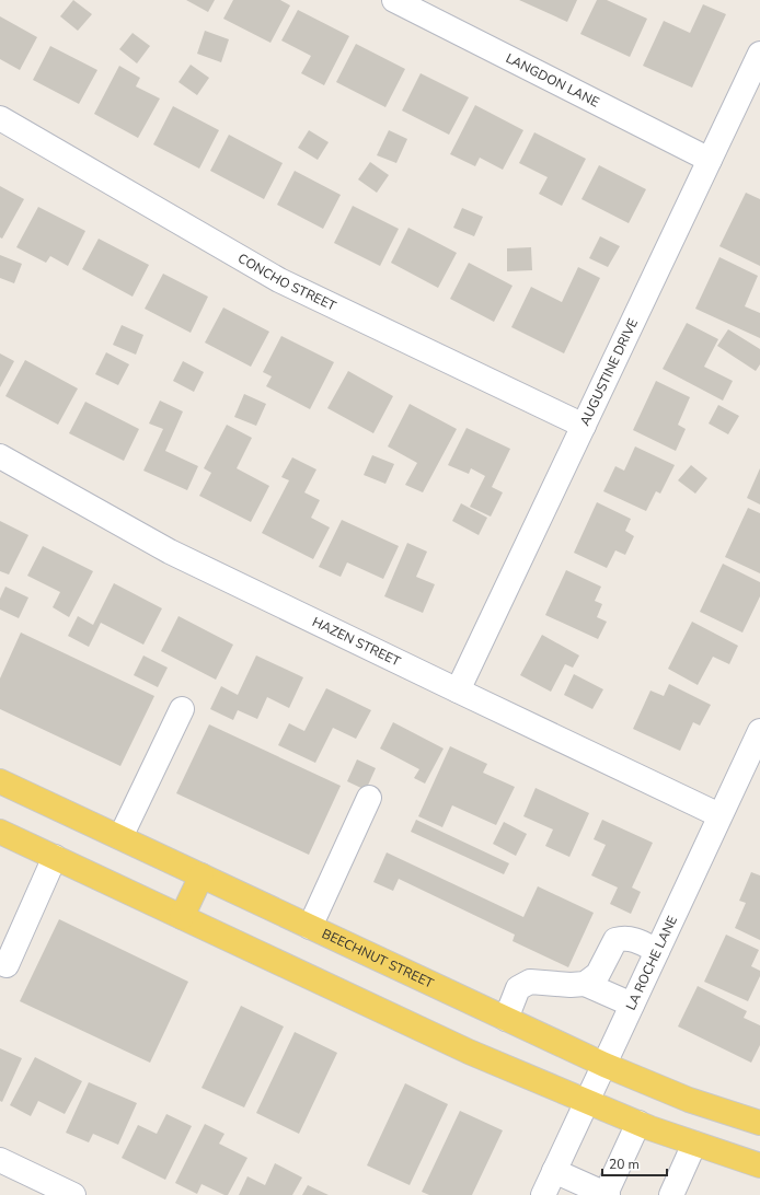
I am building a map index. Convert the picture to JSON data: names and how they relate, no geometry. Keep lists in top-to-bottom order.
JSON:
{
  "streets": {
    "main road": ["BEECHNUT STREET"],
    "street": [
      "LANGDON LANE",
      "CONCHO STREET",
      "AUGUSTINE DRIVE",
      "HAZEN STREET",
      "LA ROCHE LANE"
    ]
  },
  "crossings": [
    ["LANGDON LANE", "AUGUSTINE DRIVE"],
    ["CONCHO STREET", "AUGUSTINE DRIVE"],
    ["AUGUSTINE DRIVE", "HAZEN STREET"],
    ["HAZEN STREET", "LA ROCHE LANE"],
    ["BEECHNUT STREET", "LA ROCHE LANE"]
  ],
  "scale_bar": "20 m"
}
